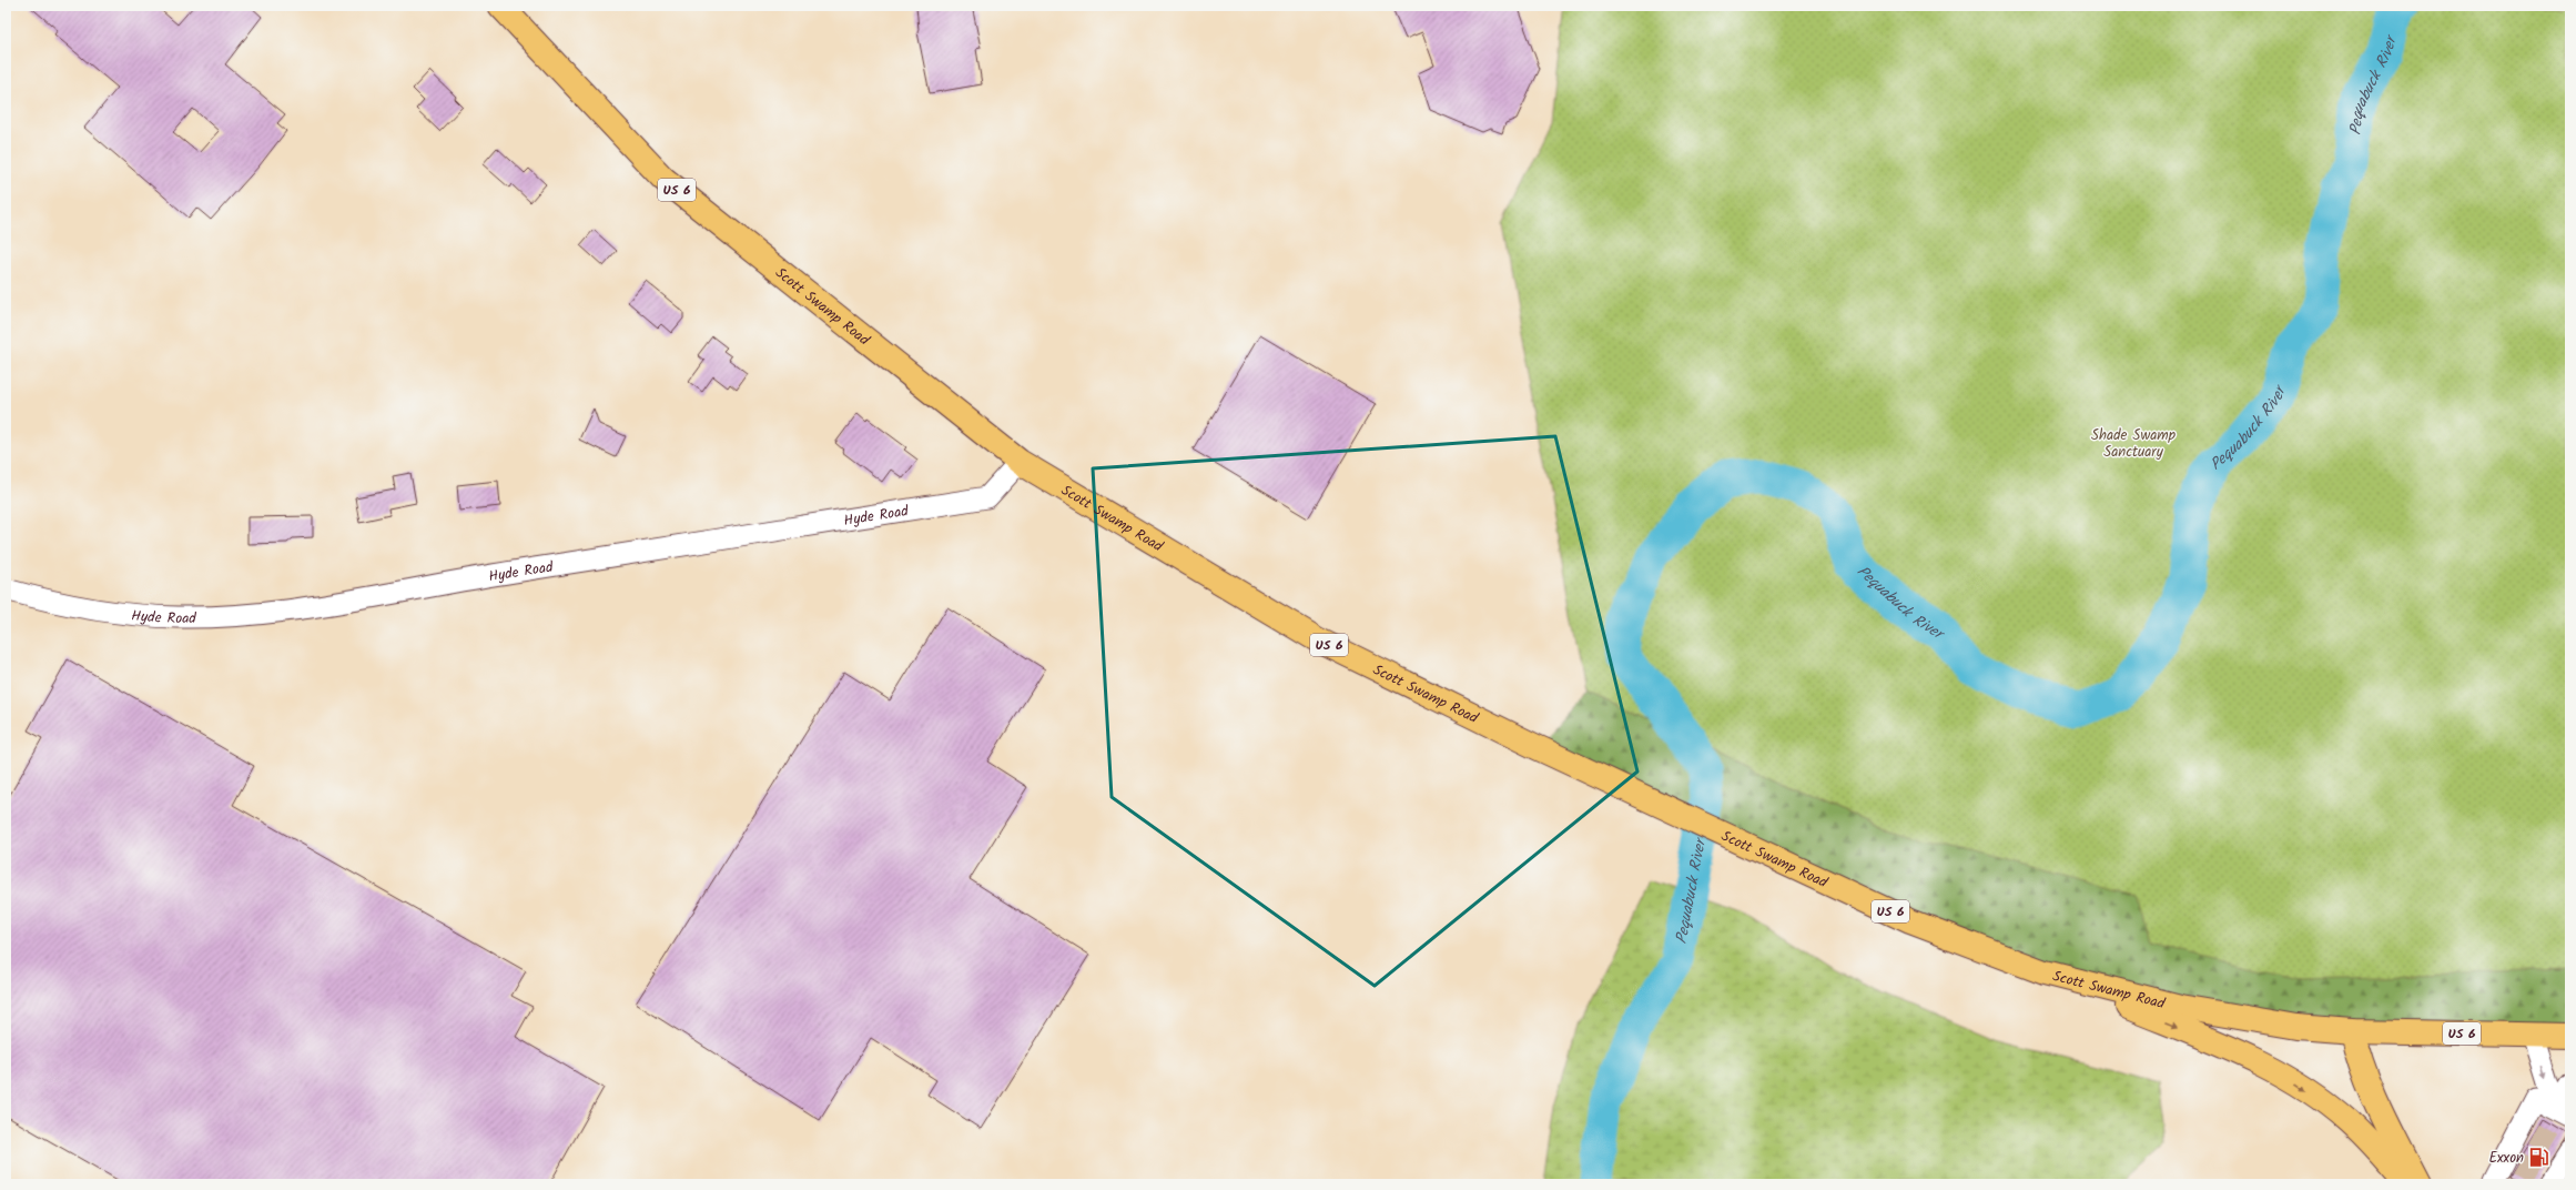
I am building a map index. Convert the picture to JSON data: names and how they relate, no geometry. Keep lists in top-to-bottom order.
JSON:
{
  "streets": {
    "main road": ["US 6", "Scott Swamp Road"],
    "street": ["Hyde Road"]
  },
  "crossings": [
    ["US 6", "Scott Swamp Road"],
    ["Scott Swamp Road", "Hyde Road"]
  ],
  "water": ["Pequabuck River"],
  "parks": ["Shade Swamp Sanctuary"],
  "places": {
    "fuel station": ["Exxon"]
  }
}
